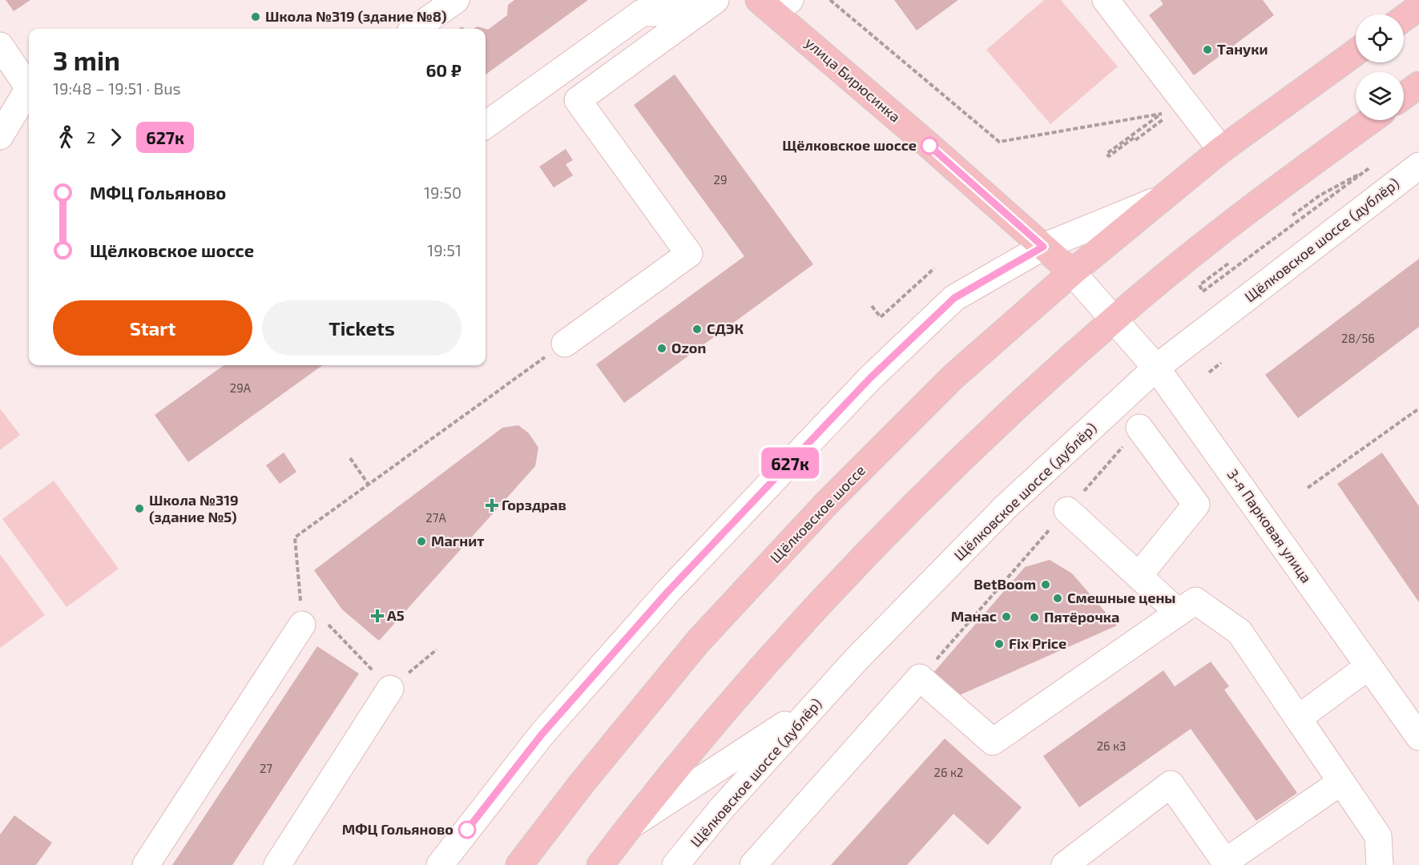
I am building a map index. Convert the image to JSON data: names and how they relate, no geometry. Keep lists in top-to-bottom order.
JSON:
{
  "streets": {
    "main road": ["улица Бирюсинка", "Щёлковское шоссе"],
    "street": ["Щёлковское шоссе (дублёр)", "3-я Парковая улица"]
  },
  "crossings": [
    ["улица Бирюсинка", "Щёлковское шоссе"],
    ["улица Бирюсинка", "3-я Парковая улица"],
    ["Щёлковское шоссе (дублёр)", "3-я Парковая улица"]
  ],
  "places": {
    "other": [
      "Школа №319 (здание №8)",
      "Тануки",
      "Щёлковское шоссе",
      "СДЭК",
      "Ozon",
      "Школа №319 (здание №5)",
      "Магнит",
      "BetBoom",
      "Смешные цены",
      "Манас",
      "Пятёрочка",
      "Fix Price",
      "МФЦ Гольяново"
    ],
    "health": ["Горздрав", "А5"]
  },
  "lines": ["bus line 627к"],
  "house_numbers": [
    "29",
    "28/56",
    "29А",
    "27А",
    "26 к3",
    "27",
    "26 к2"
  ],
  "page": {
    "on_map": "627к",
    "heading": ["3 min", "19:48 – 19:51 · Bus", "60 ₽"],
    "legs": ["2", "627к"],
    "list": [
      {
        "name": "МФЦ Гольяново",
        "value": "19:50"
      },
      {
        "name": "Щёлковское шоссе",
        "value": "19:51"
      }
    ],
    "buttons": ["Start", "Tickets"]
  }
}
